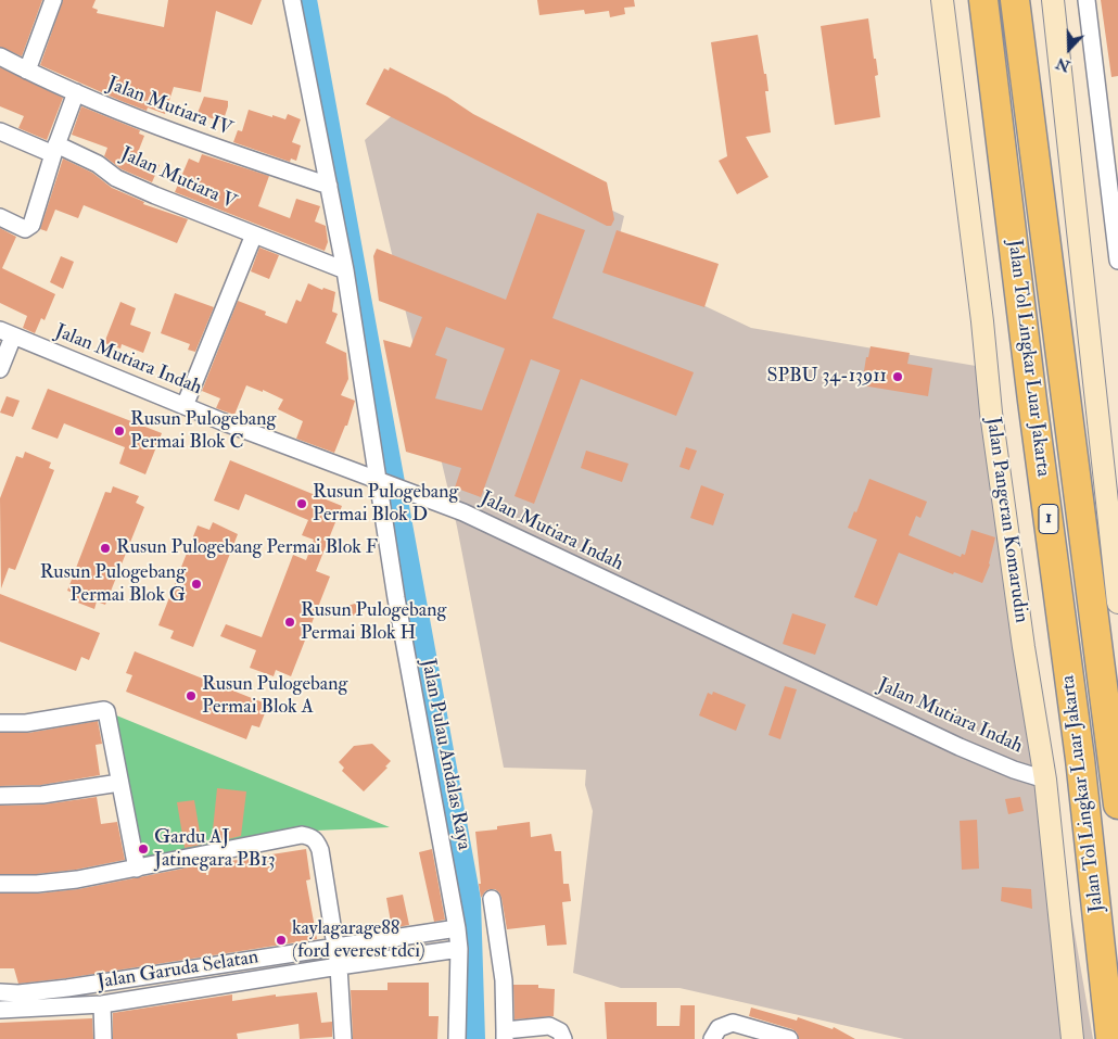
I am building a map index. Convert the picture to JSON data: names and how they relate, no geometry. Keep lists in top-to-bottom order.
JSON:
{
  "streets": {
    "highway": ["Jalan Tol Lingkar Luar Jakarta", "1"],
    "street": [
      "Jalan Mutiara IV",
      "Jalan Mutiara V",
      "Jalan Mutiara Indah",
      "Jalan Pangeran Komarudin",
      "Jalan Pulau Andalas Raya",
      "Jalan Garuda Selatan"
    ]
  },
  "crossings": [
    ["Jalan Mutiara IV", "Jalan Pulau Andalas Raya"],
    ["Jalan Mutiara V", "Jalan Pulau Andalas Raya"],
    ["Jalan Mutiara Indah", "Jalan Pangeran Komarudin"],
    ["Jalan Mutiara Indah", "Jalan Pulau Andalas Raya"],
    ["Jalan Pulau Andalas Raya", "Jalan Garuda Selatan"]
  ],
  "places": [
    "SPBU 34-13911",
    "Rusun Pulogebang Permai Blok C",
    "Rusun Pulogebang Permai Blok D",
    "Rusun Pulogebang Permai Blok F",
    "Rusun Pulogebang Permai Blok G",
    "Rusun Pulogebang Permai Blok H",
    "Rusun Pulogebang Permai Blok A",
    "Gardu AJ Jatinegara PB13",
    "kaylagarage88 (ford everest tdci)"
  ],
  "north": "bottom"
}
